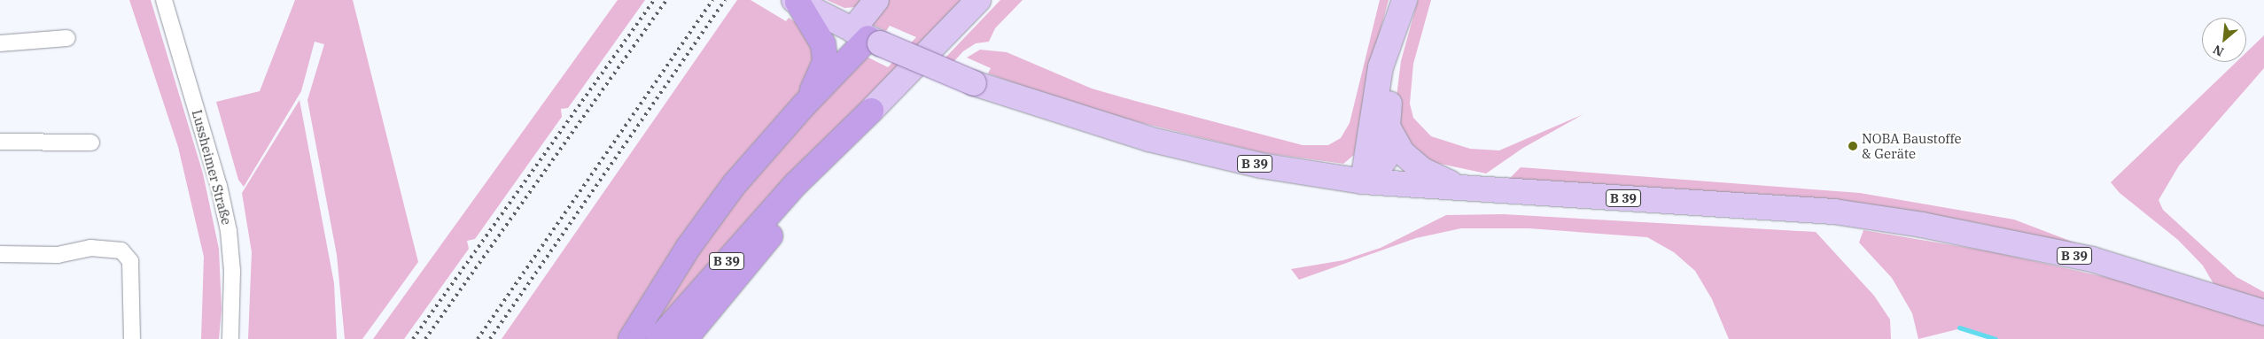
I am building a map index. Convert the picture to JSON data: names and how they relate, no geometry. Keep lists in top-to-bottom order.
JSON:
{
  "streets": {
    "highway": ["B 39"],
    "street": ["Lussheimer Straße"]
  },
  "places": ["NOBA Baustoffe & Geräte"],
  "north": "bottom left"
}
